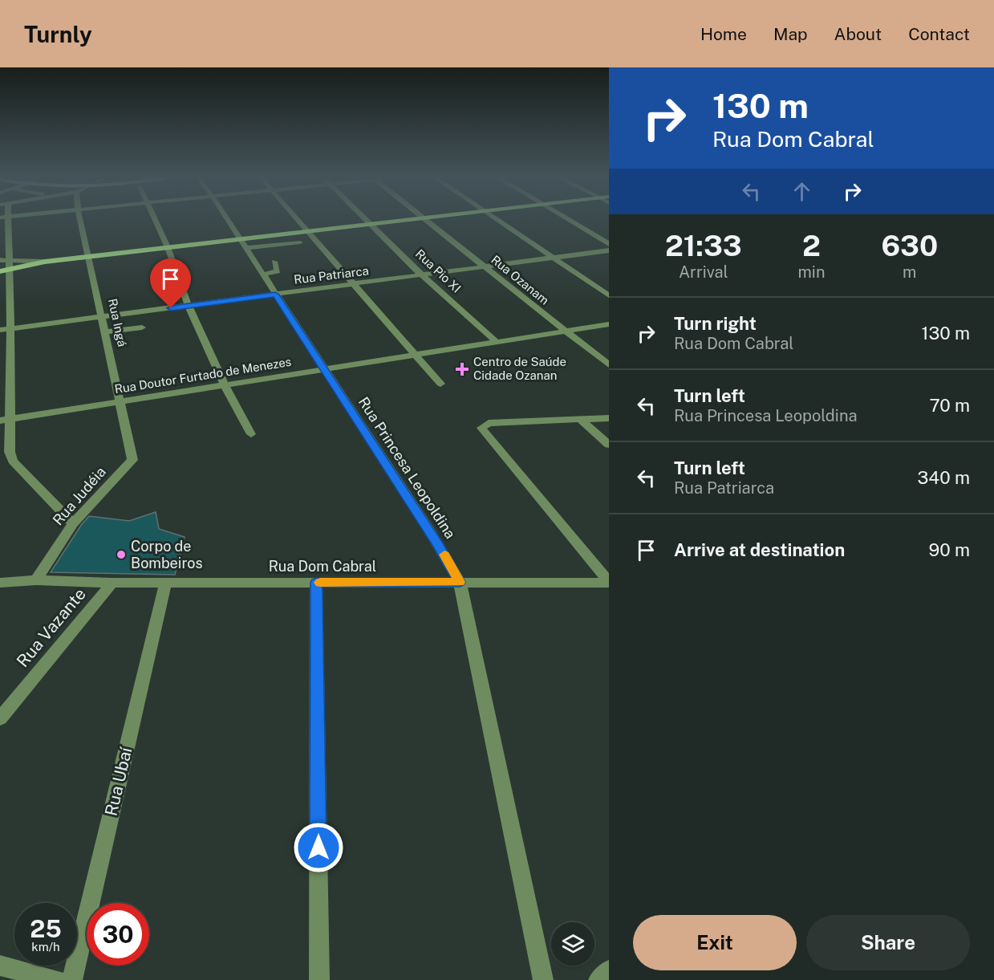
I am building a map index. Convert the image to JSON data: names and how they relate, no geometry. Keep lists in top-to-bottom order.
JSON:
{
  "streets": {
    "street": [
      "Rua Pio XI",
      "Rua Patriarca",
      "Rua Ozanam",
      "Rua Ingá",
      "Rua Doutor Furtado de Menezes",
      "Rua Princesa Leopoldina",
      "Rua Judéia",
      "Rua Dom Cabral",
      "Rua Vazante",
      "Rua Ubaí"
    ]
  },
  "crossings": [
    ["Rua Pio XI", "Rua Patriarca"],
    ["Rua Pio XI", "Rua Doutor Furtado de Menezes"],
    ["Rua Patriarca", "Rua Ozanam"],
    ["Rua Patriarca", "Rua Ingá"],
    ["Rua Patriarca", "Rua Princesa Leopoldina"],
    ["Rua Ozanam", "Rua Doutor Furtado de Menezes"],
    ["Rua Ingá", "Rua Doutor Furtado de Menezes"],
    ["Rua Ingá", "Rua Judéia"],
    ["Rua Doutor Furtado de Menezes", "Rua Princesa Leopoldina"],
    ["Rua Princesa Leopoldina", "Rua Dom Cabral"],
    ["Rua Judéia", "Rua Dom Cabral"],
    ["Rua Dom Cabral", "Rua Vazante"],
    ["Rua Dom Cabral", "Rua Ubaí"]
  ],
  "places": {
    "health": ["Centro de Saúde Cidade Ozanan"],
    "other": ["Corpo de Bombeiros"]
  },
  "page": {
    "header": "Turnly",
    "nav": [
      "Home",
      "Map",
      "About",
      "Contact"
    ],
    "turn": ["130 m", "Rua Dom Cabral"],
    "eta": [
      "21:33",
      "Arrival",
      "2",
      "min",
      "630",
      "m"
    ],
    "list": [
      {
        "name": "Turn right",
        "note": "Rua Dom Cabral",
        "value": "130 m"
      },
      {
        "name": "Turn left",
        "note": "Rua Princesa Leopoldina",
        "value": "70 m"
      },
      {
        "name": "Turn left",
        "note": "Rua Patriarca",
        "value": "340 m"
      },
      {
        "name": "Arrive at destination",
        "value": "90 m"
      }
    ],
    "speed": "25 km/h",
    "limit": "30",
    "buttons": ["Exit", "Share"]
  }
}
